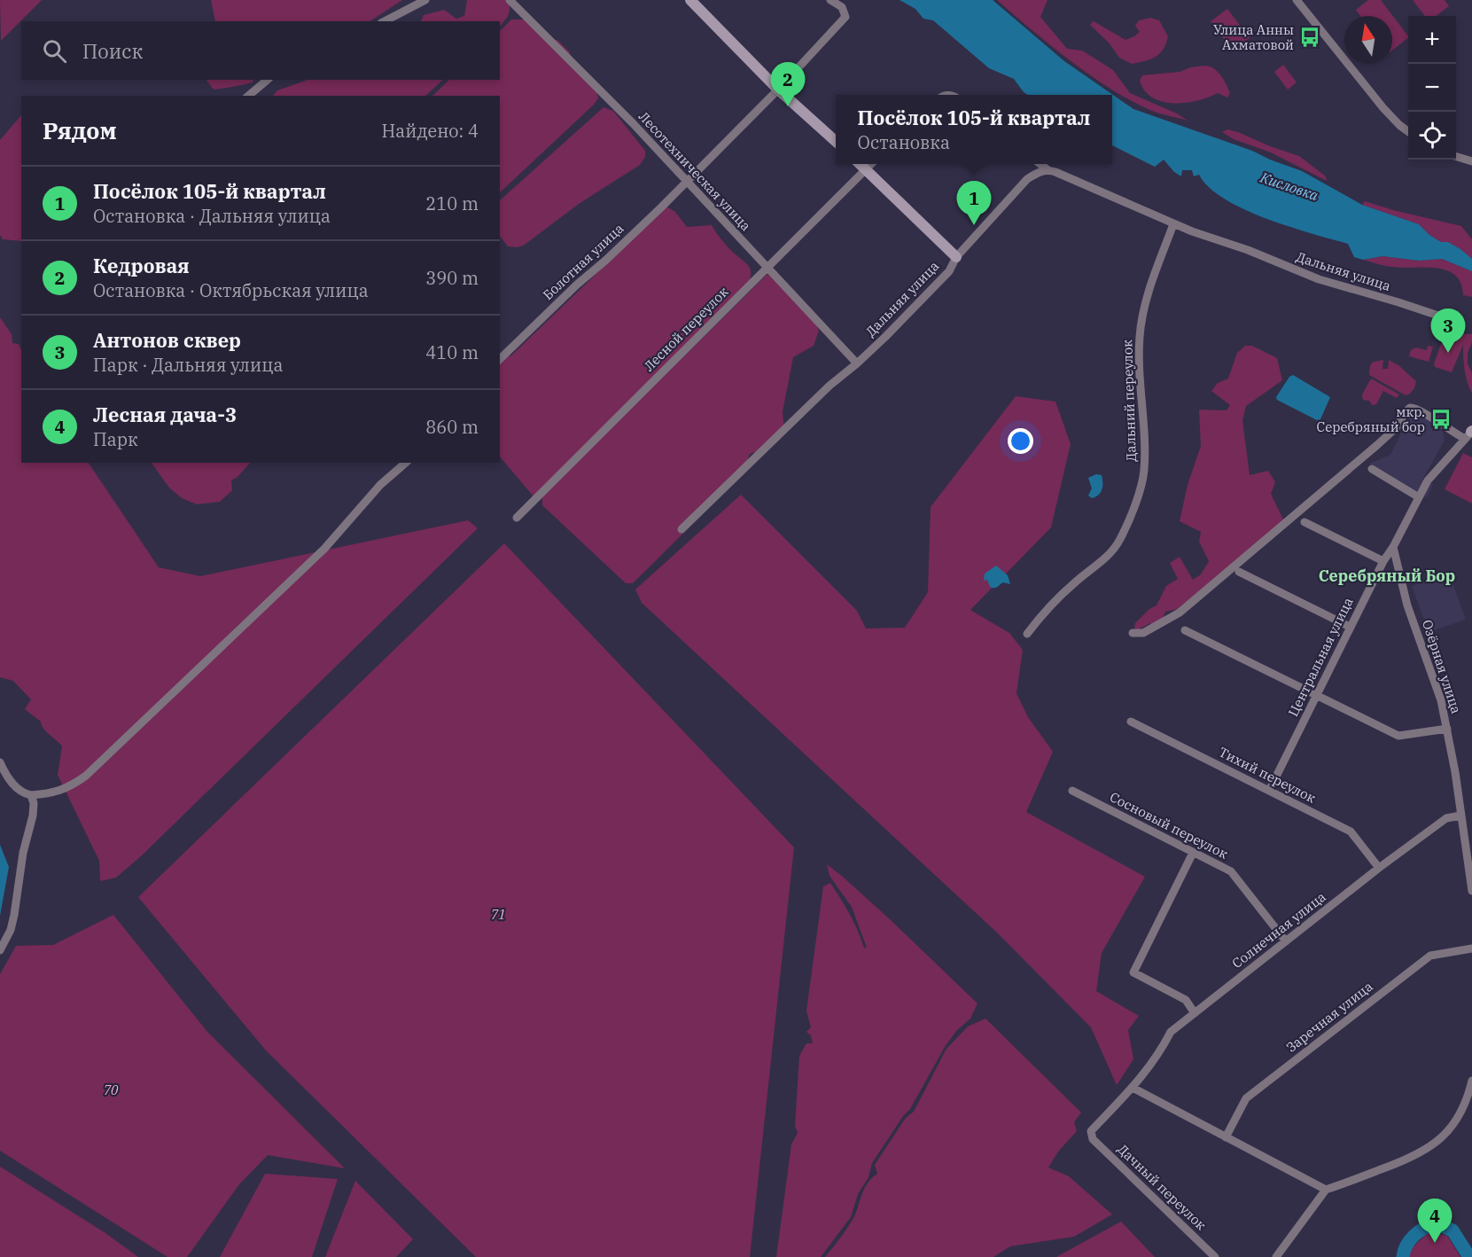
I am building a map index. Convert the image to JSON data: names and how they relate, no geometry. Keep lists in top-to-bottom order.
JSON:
{
  "streets": {
    "street": [
      "Лесотехническая улица",
      "Болотная улица",
      "Дальняя улица",
      "Лесной переулок",
      "Дальний переулок",
      "Центральная улица",
      "Озёрная улица",
      "Тихий переулок",
      "Сосновый переулок",
      "Солнечная улица",
      "Заречная улица",
      "Дачный переулок"
    ]
  },
  "crossings": [
    ["Лесотехническая улица", "Болотная улица"],
    ["Лесотехническая улица", "Дальняя улица"],
    ["Лесотехническая улица", "Лесной переулок"],
    ["Дальняя улица", "Дальний переулок"],
    ["Центральная улица", "Озёрная улица"],
    ["Центральная улица", "Тихий переулок"],
    ["Озёрная улица", "Солнечная улица"],
    ["Тихий переулок", "Солнечная улица"],
    ["Сосновый переулок", "Солнечная улица"],
    ["Солнечная улица", "Дачный переулок"]
  ],
  "districts": ["Серебряный Бор"],
  "water": ["Кисловка"],
  "parks": ["71", "70"],
  "places": {
    "bus stop": ["Улица Анны Ахматовой", "мкр. Серебряный бор"]
  },
  "north": "top",
  "page": {
    "map_buttons": ["+", "−"],
    "search": "Поиск",
    "pins": [
      "2",
      "1",
      "3",
      "4"
    ],
    "popup": ["Посёлок 105-й квартал", "Остановка"],
    "heading": ["Рядом", "Найдено: 4"],
    "list": [
      {
        "mark": "1",
        "name": "Посёлок 105-й квартал",
        "note": "Остановка · Дальняя улица",
        "value": "210 m"
      },
      {
        "mark": "2",
        "name": "Кедровая",
        "note": "Остановка · Октябрьская улица",
        "value": "390 m"
      },
      {
        "mark": "3",
        "name": "Aнтонов сквер",
        "note": "Парк · Дальняя улица",
        "value": "410 m"
      },
      {
        "mark": "4",
        "name": "Лесная дача-3",
        "note": "Парк",
        "value": "860 m"
      }
    ]
  }
}
